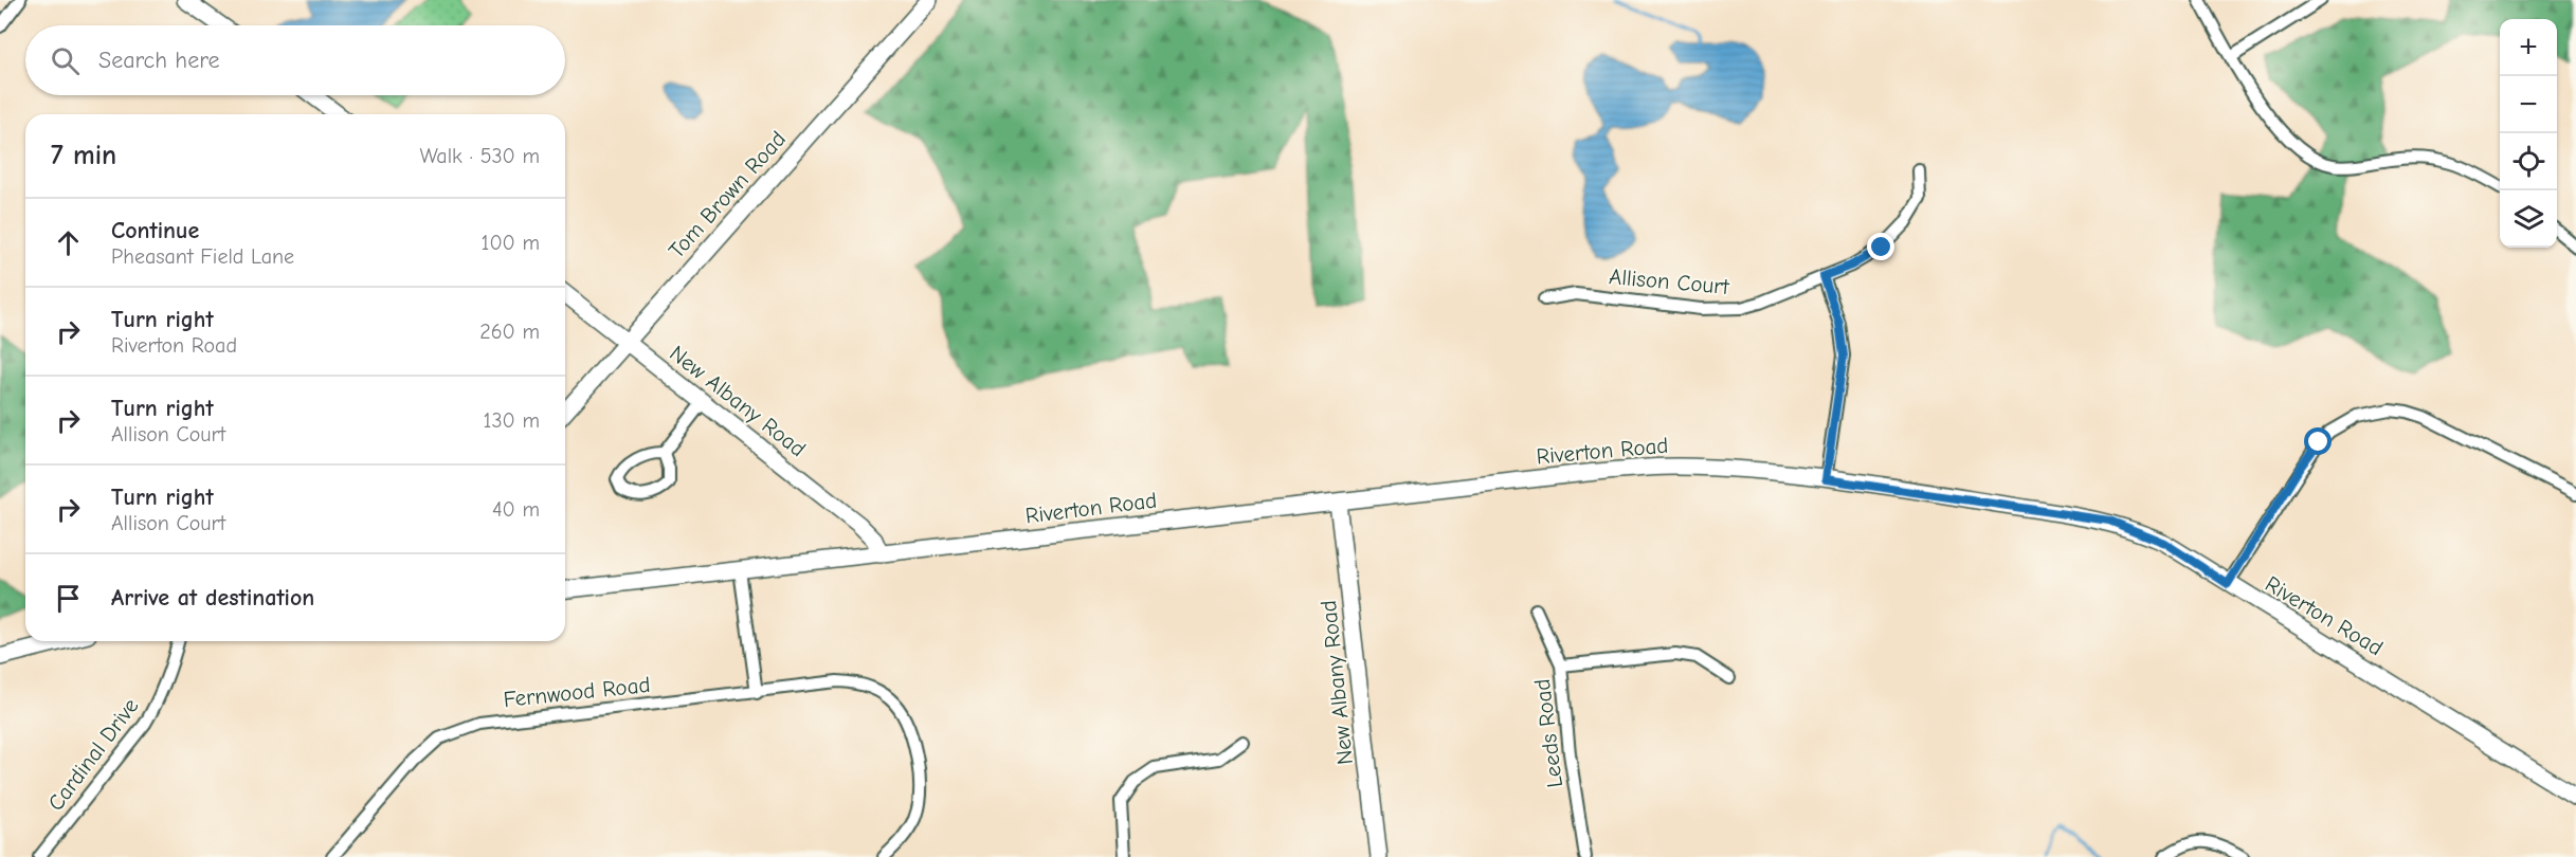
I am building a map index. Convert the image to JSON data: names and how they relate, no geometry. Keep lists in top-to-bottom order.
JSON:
{
  "streets": {
    "main road": ["Tom Brown Road", "New Albany Road", "Riverton Road"],
    "street": [
      "Allison Court",
      "Fernwood Road",
      "Leeds Road",
      "Cardinal Drive"
    ]
  },
  "crossings": [
    ["Tom Brown Road", "New Albany Road"],
    ["New Albany Road", "Riverton Road"]
  ],
  "page": {
    "map_buttons": ["+", "−"],
    "search": "Search here",
    "heading": ["7 min", "Walk · 530 m"],
    "list": [
      ["Continue", "Pheasant Field Lane", "100 m"],
      ["Turn right", "Riverton Road", "260 m"],
      ["Turn right", "Allison Court", "130 m"],
      ["Turn right", "Allison Court", "40 m"],
      "Arrive at destination"
    ]
  }
}
